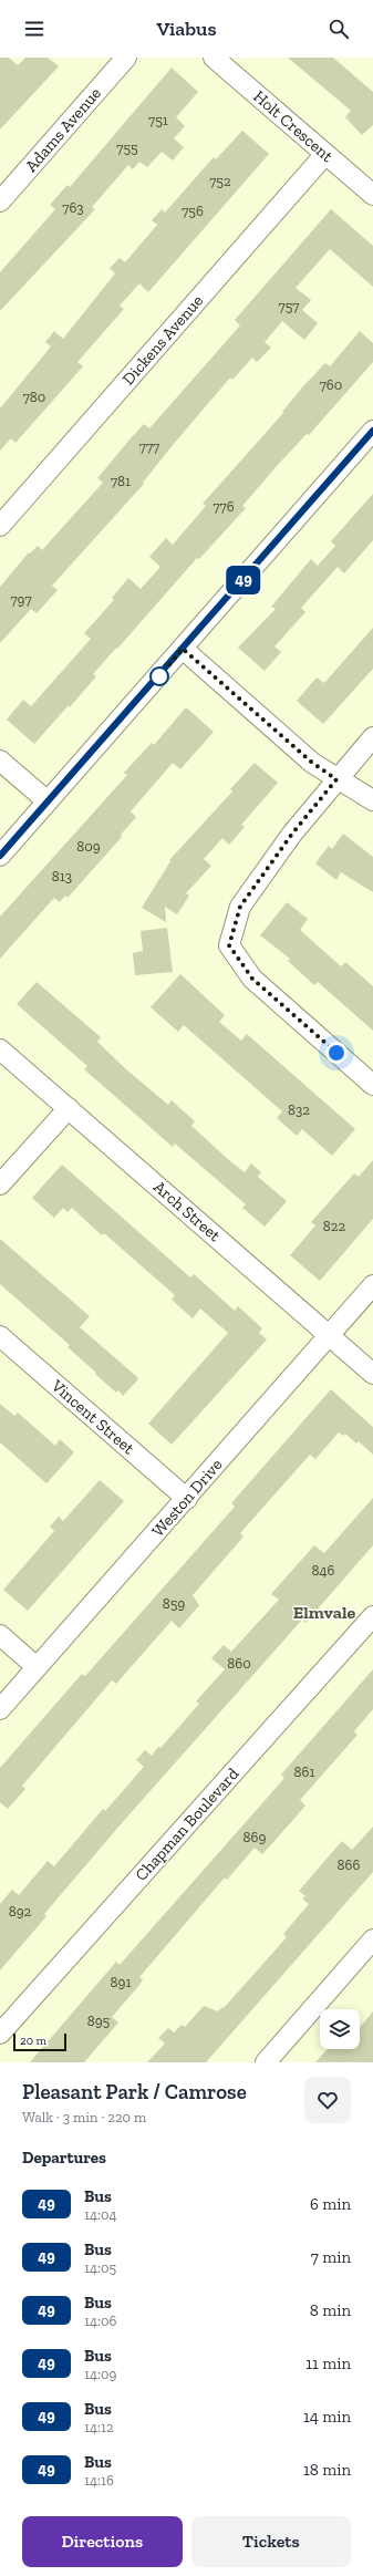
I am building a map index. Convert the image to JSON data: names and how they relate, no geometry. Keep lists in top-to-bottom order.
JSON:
{
  "streets": {
    "street": [
      "Holt Crescent",
      "Adams Avenue",
      "Dickens Avenue",
      "Arch Street",
      "Vincent Street",
      "Weston Drive",
      "Chapman Boulevard"
    ]
  },
  "crossings": [
    ["Holt Crescent", "Dickens Avenue"],
    ["Arch Street", "Weston Drive"],
    ["Vincent Street", "Weston Drive"]
  ],
  "districts": ["Elmvale"],
  "lines": ["bus line 49"],
  "house_numbers": [
    "751",
    "755",
    "752",
    "763",
    "756",
    "757",
    "760",
    "780",
    "777",
    "781",
    "776",
    "797",
    "809",
    "813",
    "832",
    "822",
    "846",
    "859",
    "860",
    "861",
    "869",
    "866",
    "892",
    "891",
    "895"
  ],
  "scale_bar": "20 m",
  "page": {
    "header": "Viabus",
    "on_map": "49",
    "scale": "20 m",
    "heading": [
      ["Pleasant Park / Camrose", "Walk · 3 min · 220 m"],
      "Departures"
    ],
    "list": [
      {
        "mark": "49",
        "name": "Bus",
        "note": "14:04",
        "value": "6 min"
      },
      {
        "mark": "49",
        "name": "Bus",
        "note": "14:05",
        "value": "7 min"
      },
      {
        "mark": "49",
        "name": "Bus",
        "note": "14:06",
        "value": "8 min"
      },
      {
        "mark": "49",
        "name": "Bus",
        "note": "14:09",
        "value": "11 min"
      },
      {
        "mark": "49",
        "name": "Bus",
        "note": "14:12",
        "value": "14 min"
      },
      {
        "mark": "49",
        "name": "Bus",
        "note": "14:16",
        "value": "18 min"
      }
    ],
    "buttons": ["Directions", "Tickets"]
  }
}
